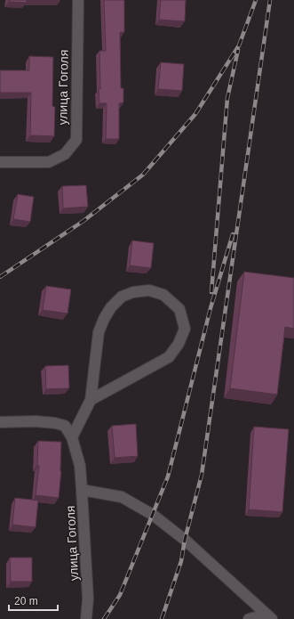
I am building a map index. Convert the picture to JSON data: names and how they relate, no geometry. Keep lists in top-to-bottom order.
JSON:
{
  "streets": {
    "street": ["улица Гоголя"]
  },
  "scale_bar": "20 m"
}
